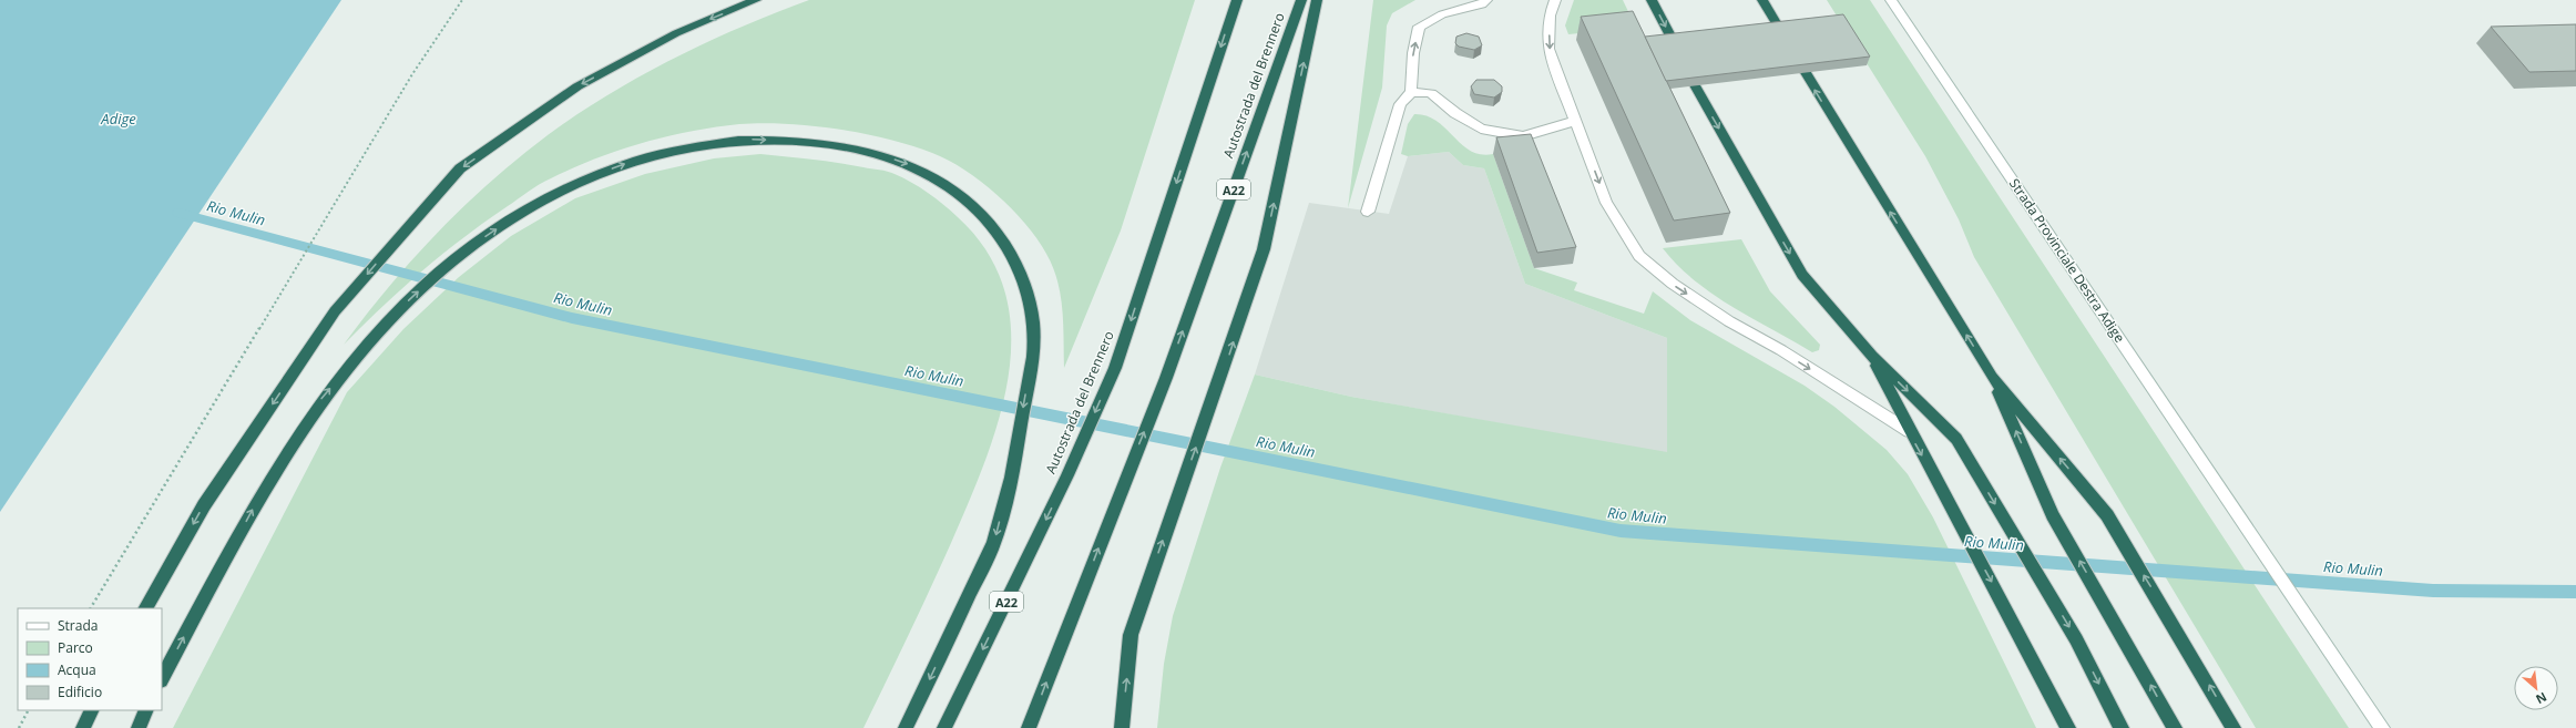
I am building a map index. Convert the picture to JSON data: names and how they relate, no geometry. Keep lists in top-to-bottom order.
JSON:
{
  "streets": {
    "highway": ["Autostrada del Brennero", "A22"],
    "main road": ["Strada Provinciale Destra Adige"]
  },
  "water": ["Adige", "Rio Mulin"],
  "legend": [
    "Strada",
    "Parco",
    "Acqua",
    "Edificio"
  ],
  "north": "bottom right"
}
